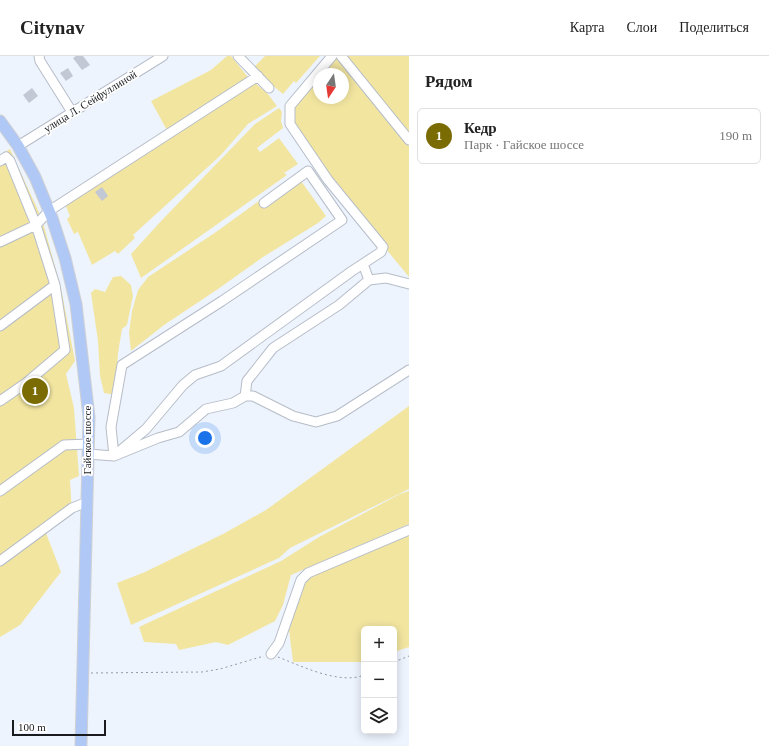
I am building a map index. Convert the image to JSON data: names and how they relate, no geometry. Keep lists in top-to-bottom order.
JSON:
{
  "streets": {
    "main road": ["Гайское шоссе"],
    "street": ["улица Л. Сейфуллиной"]
  },
  "crossings": [
    ["улица Л. Сейфуллиной", "Гайское шоссе"]
  ],
  "scale_bar": "100 m",
  "north": "bottom",
  "page": {
    "header": "Citynav",
    "nav": ["Карта", "Слои", "Поделиться"],
    "heading": "Рядом",
    "list": [
      {
        "mark": "1",
        "name": "Кедр",
        "note": "Парк · Гайское шоссе",
        "value": "190 m"
      }
    ],
    "pins": "1",
    "map_buttons": ["+", "−"],
    "scale": "100 m"
  }
}
